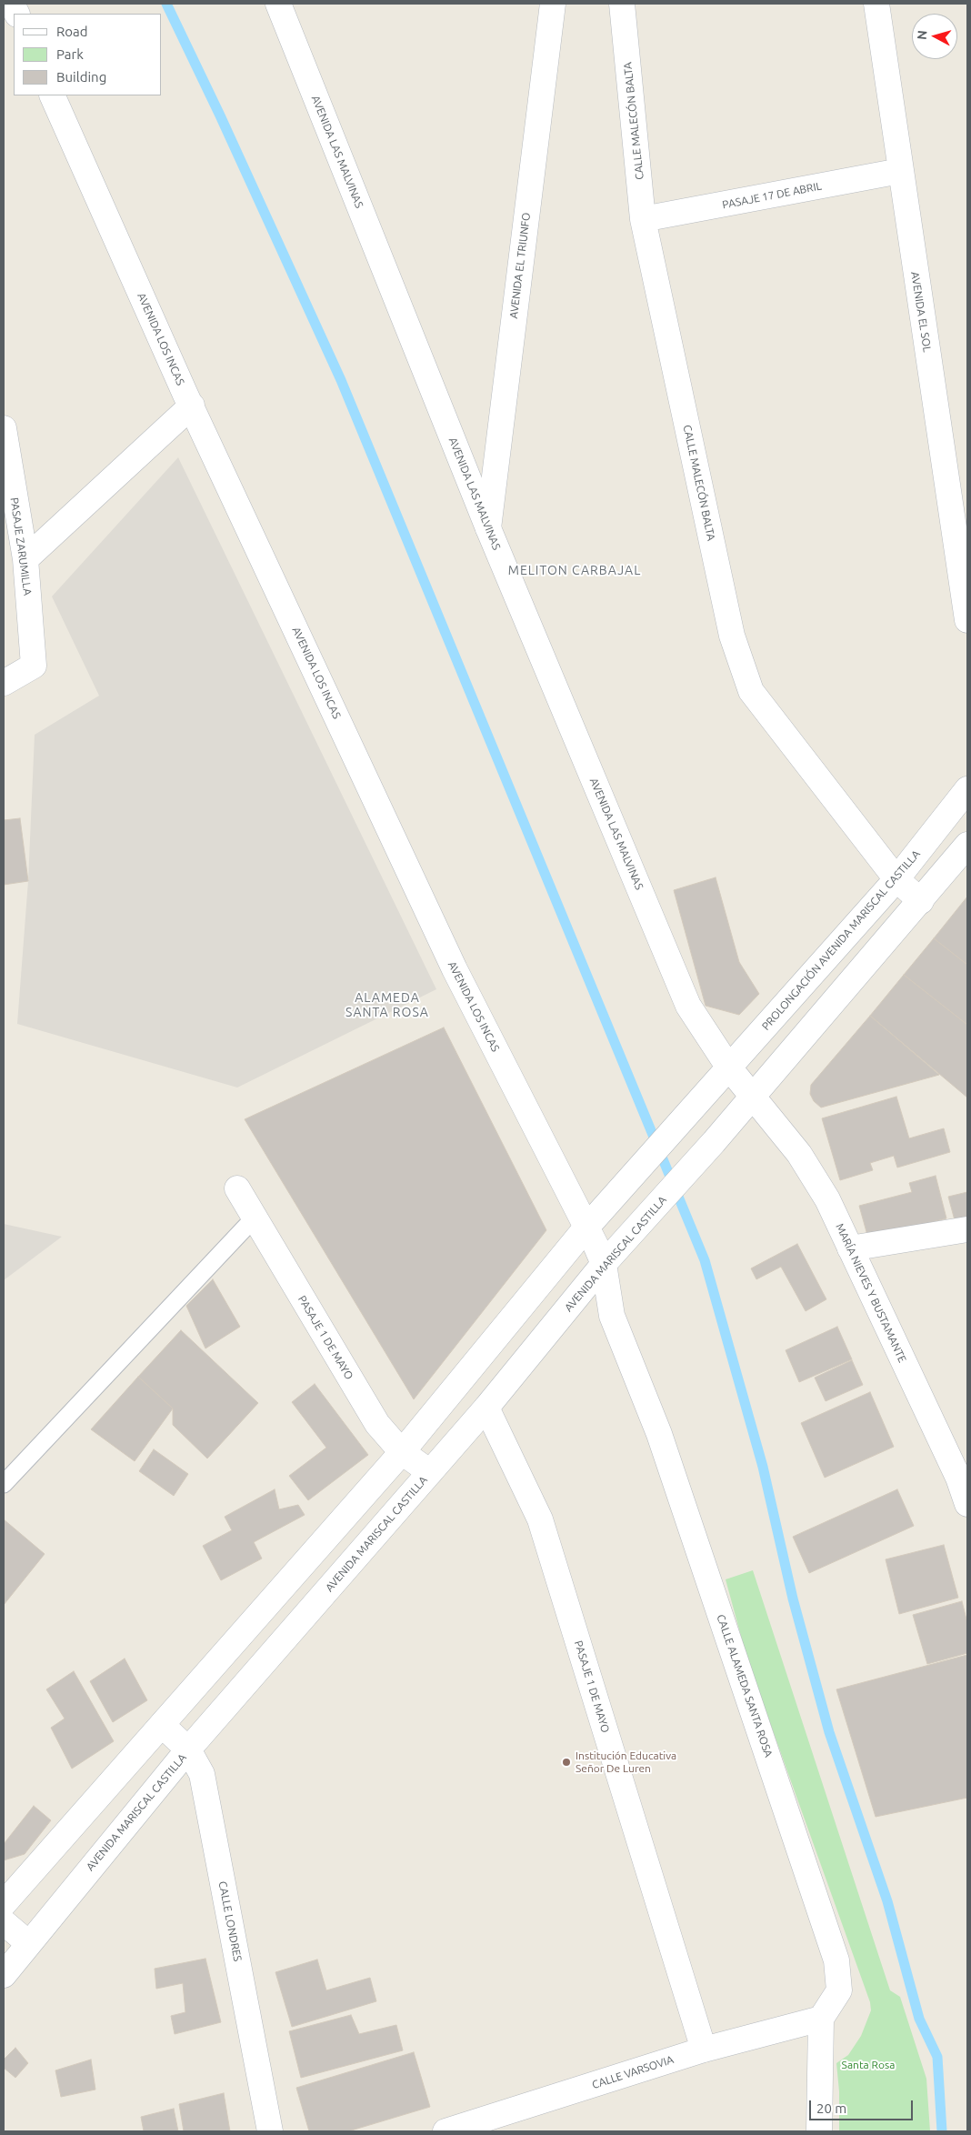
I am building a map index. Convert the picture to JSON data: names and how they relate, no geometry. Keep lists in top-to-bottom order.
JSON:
{
  "streets": {
    "street": [
      "CALLE MALECÓN BALTA",
      "AVENIDA LAS MALVINAS",
      "PASAJE 17 DE ABRIL",
      "AVENIDA EL TRIUNFO",
      "AVENIDA EL SOL",
      "AVENIDA LOS INCAS",
      "PASAJE ZARUMILLA",
      "PROLONGACIÓN AVENIDA MARISCAL CASTILLA",
      "AVENIDA MARISCAL CASTILLA",
      "MARÍA NIEVES Y BUSTAMANTE",
      "PASAJE 1 DE MAYO",
      "CALLE ALAMEDA SANTA ROSA",
      "CALLE LONDRES",
      "CALLE VARSOVIA"
    ]
  },
  "crossings": [
    ["CALLE MALECÓN BALTA", "PASAJE 17 DE ABRIL"],
    ["CALLE MALECÓN BALTA", "PROLONGACIÓN AVENIDA MARISCAL CASTILLA"],
    ["AVENIDA LAS MALVINAS", "AVENIDA EL TRIUNFO"],
    ["AVENIDA LAS MALVINAS", "PROLONGACIÓN AVENIDA MARISCAL CASTILLA"],
    ["AVENIDA LAS MALVINAS", "AVENIDA MARISCAL CASTILLA"],
    ["AVENIDA LAS MALVINAS", "MARÍA NIEVES Y BUSTAMANTE"],
    ["PASAJE 17 DE ABRIL", "AVENIDA EL SOL"],
    ["AVENIDA LOS INCAS", "AVENIDA MARISCAL CASTILLA"],
    ["AVENIDA LOS INCAS", "CALLE ALAMEDA SANTA ROSA"],
    ["PROLONGACIÓN AVENIDA MARISCAL CASTILLA", "AVENIDA MARISCAL CASTILLA"],
    ["AVENIDA MARISCAL CASTILLA", "MARÍA NIEVES Y BUSTAMANTE"],
    ["AVENIDA MARISCAL CASTILLA", "PASAJE 1 DE MAYO"],
    ["AVENIDA MARISCAL CASTILLA", "CALLE ALAMEDA SANTA ROSA"],
    ["AVENIDA MARISCAL CASTILLA", "CALLE LONDRES"],
    ["PASAJE 1 DE MAYO", "CALLE VARSOVIA"],
    ["CALLE ALAMEDA SANTA ROSA", "CALLE VARSOVIA"]
  ],
  "districts": ["MELITON CARBAJAL", "ALAMEDA SANTA ROSA"],
  "parks": ["Santa Rosa"],
  "places": ["Institución Educativa Señor De Luren"],
  "legend": ["Road", "Park", "Building"],
  "scale_bar": "20 m",
  "north": "left"
}
